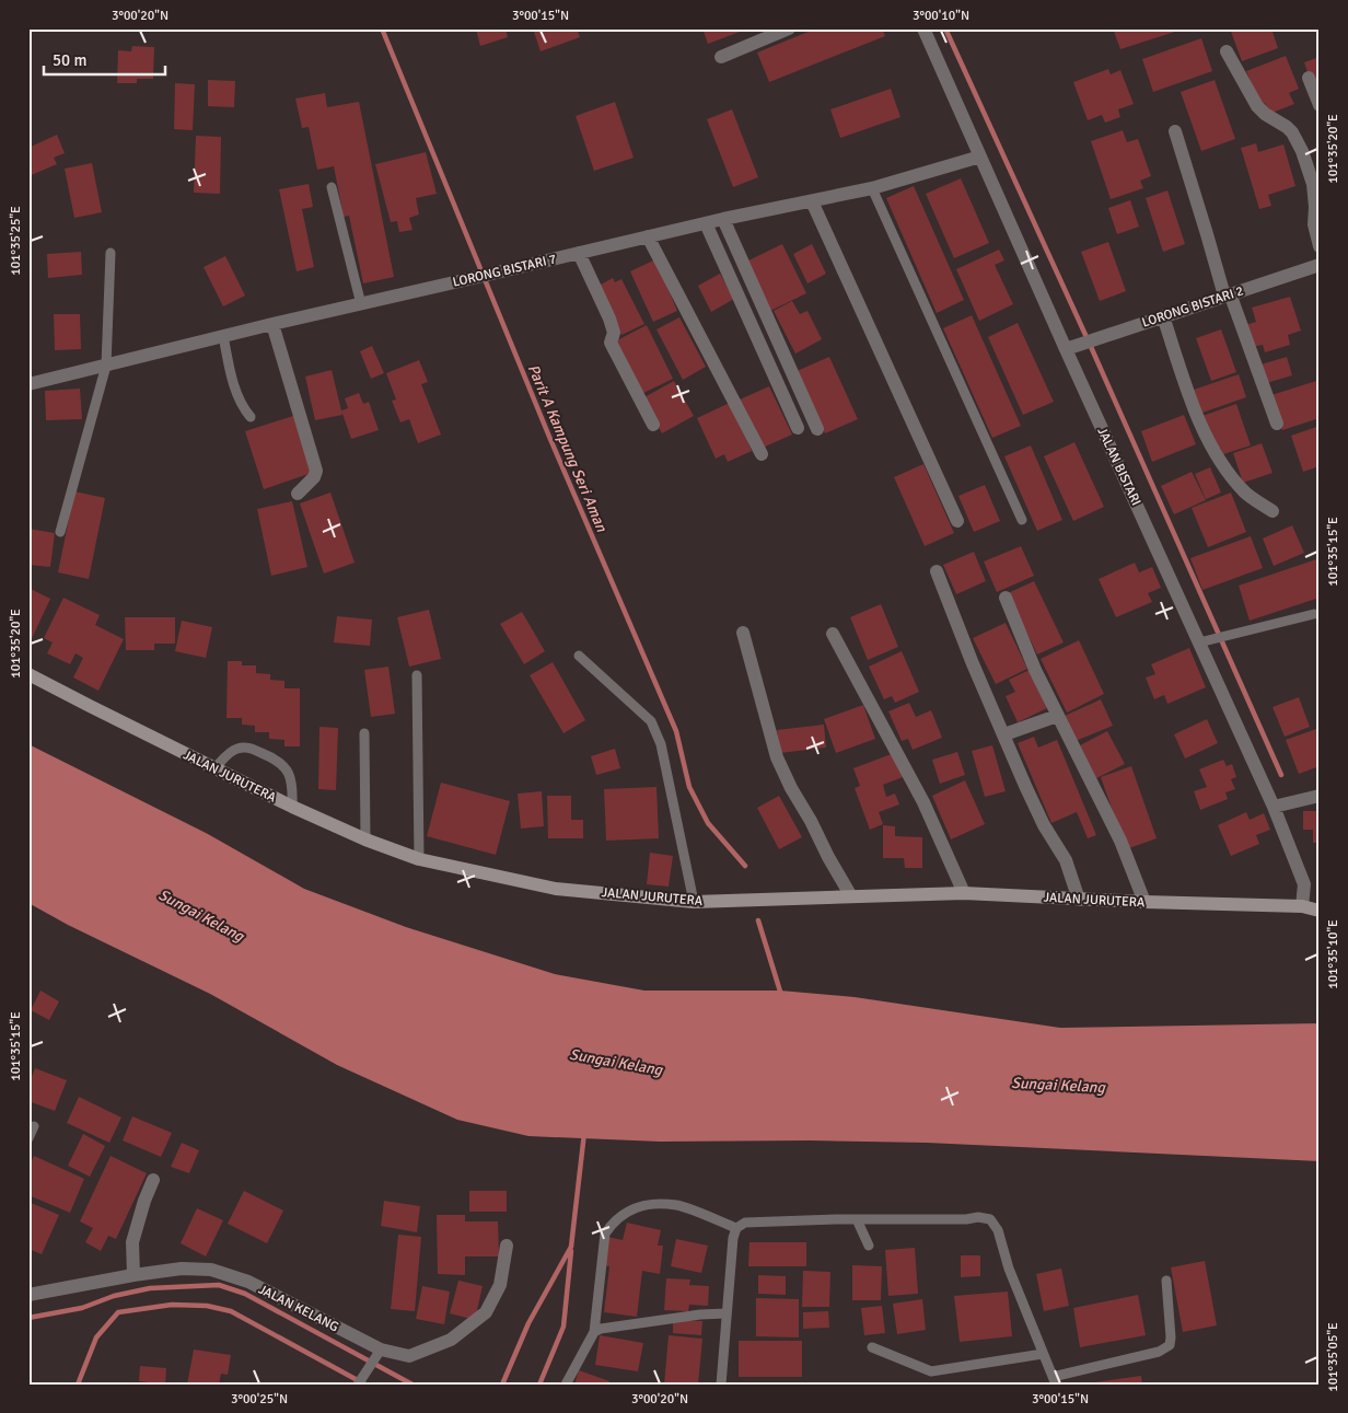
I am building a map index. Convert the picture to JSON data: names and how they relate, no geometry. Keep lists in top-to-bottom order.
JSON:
{
  "streets": {
    "street": [
      "LORONG BISTARI 7",
      "LORONG BISTARI 2",
      "JALAN BISTARI",
      "JALAN JURUTERA",
      "JALAN KELANG"
    ]
  },
  "crossings": [
    ["LORONG BISTARI 7", "JALAN BISTARI"],
    ["LORONG BISTARI 2", "JALAN BISTARI"],
    ["JALAN BISTARI", "JALAN JURUTERA"]
  ],
  "water": ["Parit A Kampung Seri Aman", "Sungai Kelang"],
  "scale_bar": "50 m",
  "coordinates": [
    "3°00'20\"N",
    "3°00'15\"N",
    "3°00'10\"N",
    "101°35'20\"E",
    "101°35'25\"E",
    "101°35'15\"E",
    "101°35'10\"E",
    "101°35'05\"E",
    "3°00'25\"N"
  ]
}
